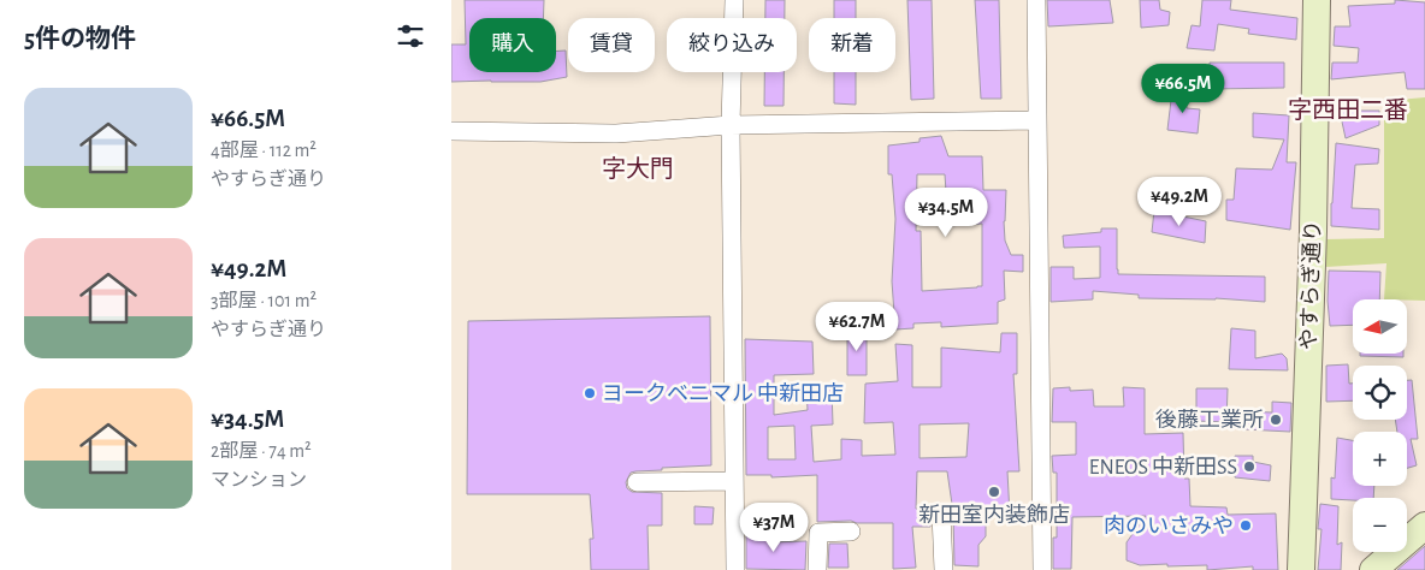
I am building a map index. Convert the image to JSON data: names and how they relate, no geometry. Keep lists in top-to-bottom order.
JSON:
{
  "streets": {
    "street": ["やすらぎ通り"]
  },
  "districts": ["字西田二番", "字大門"],
  "places": [
    "ヨークベニマル 中新田店",
    "後藤工業所",
    "ENEOS 中新田SS",
    "新田室内装飾店",
    "肉のいさみや"
  ],
  "north": "left",
  "page": {
    "heading": "5件の物件",
    "chip": [
      "購入",
      "賃貸",
      "絞り込み",
      "新着"
    ],
    "price": [
      "¥66.5M",
      "¥49.2M",
      "¥34.5M",
      "¥62.7M",
      "¥37M"
    ],
    "list": [
      {
        "name": "¥66.5M",
        "note": "4部屋 · 112 m² · やすらぎ通り"
      },
      {
        "name": "¥49.2M",
        "note": "3部屋 · 101 m² · やすらぎ通り"
      },
      {
        "name": "¥34.5M",
        "note": "2部屋 · 74 m² · マンション"
      }
    ],
    "map_buttons": ["+", "−"]
  }
}
